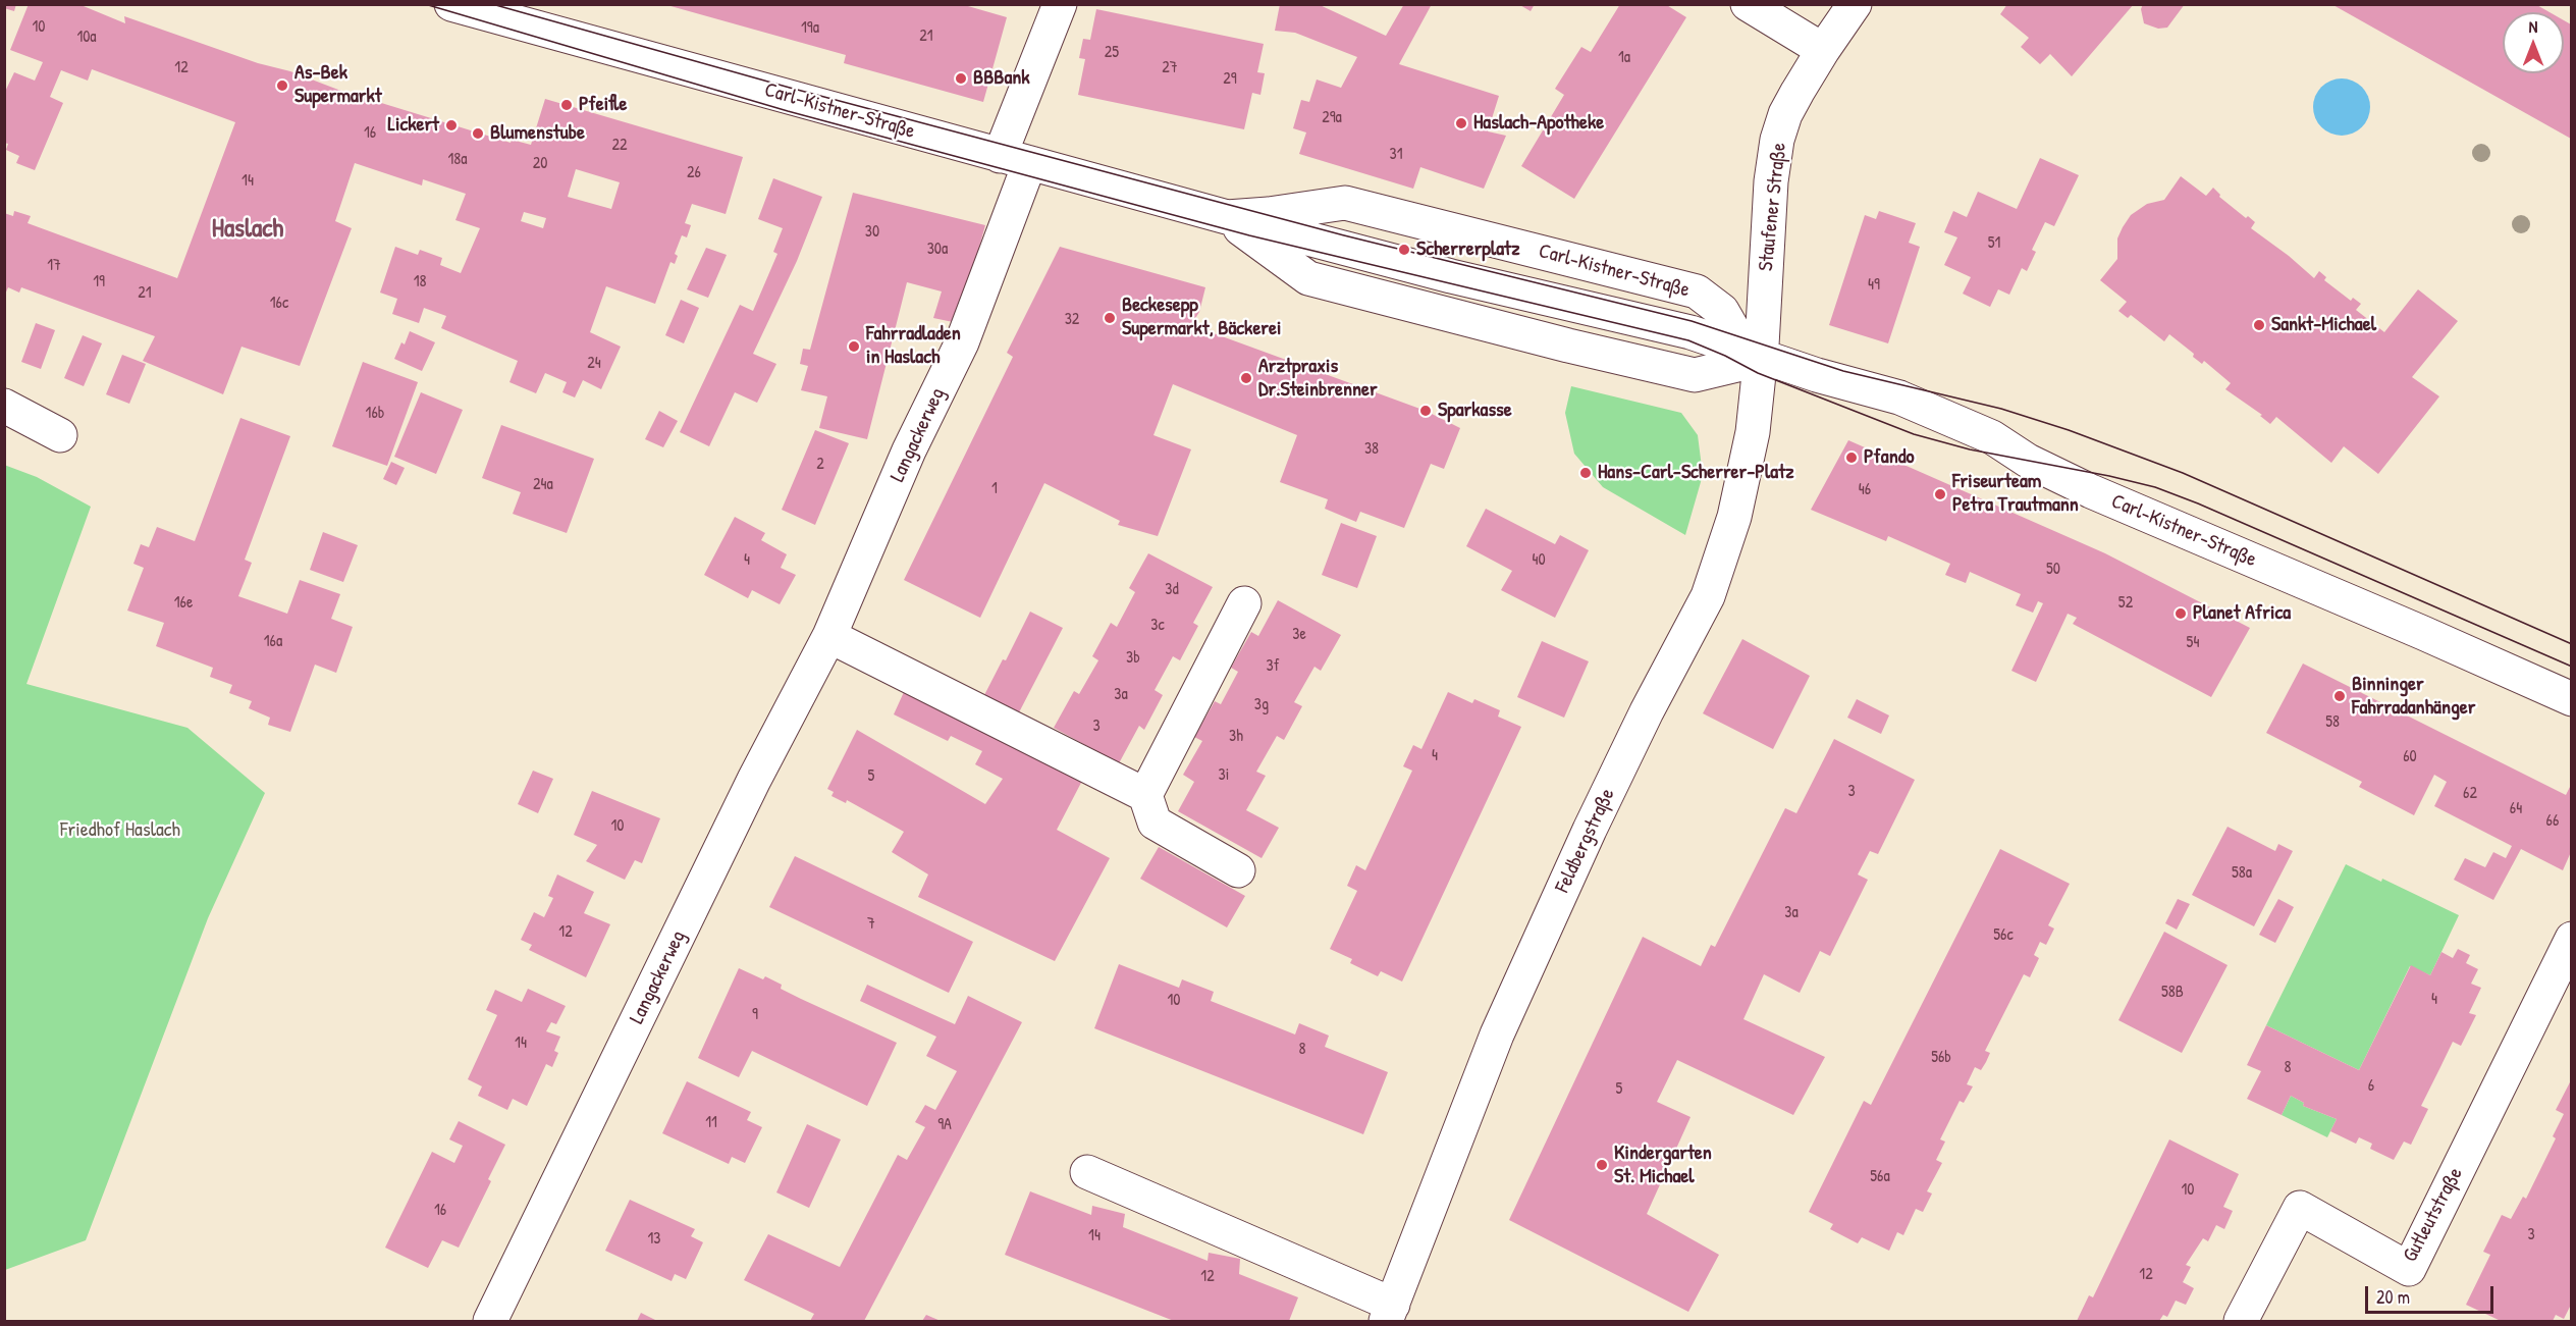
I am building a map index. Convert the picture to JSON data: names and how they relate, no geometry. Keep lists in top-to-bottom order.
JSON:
{
  "streets": {
    "street": [
      "Carl-Kistner-Straße",
      "Staufener Straße",
      "Langackerweg",
      "Feldbergstraße",
      "Gutleutstraße"
    ]
  },
  "crossings": [
    ["Carl-Kistner-Straße", "Staufener Straße"],
    ["Carl-Kistner-Straße", "Langackerweg"],
    ["Carl-Kistner-Straße", "Feldbergstraße"],
    ["Staufener Straße", "Feldbergstraße"]
  ],
  "districts": ["Haslach"],
  "parks": ["Friedhof Haslach"],
  "places": [
    "BBBank",
    "As-Bek Supermarkt",
    "Pfeifle",
    "Haslach-Apotheke",
    "Lickert",
    "Blumenstube",
    "Scherrerplatz",
    "Beckesepp Supermarkt, Bäckerei",
    "Sankt-Michael",
    "Fahrradladen in Haslach",
    "Arztpraxis Dr.Steinbrenner",
    "Sparkasse",
    "Pfando",
    "Hans-Carl-Scherrer-Platz",
    "Friseurteam Petra Trautmann",
    "Planet Africa",
    "Binninger Fahrradanhänger",
    "Kindergarten St. Michael"
  ],
  "house_numbers": [
    "10",
    "19a",
    "21",
    "10a",
    "25",
    "1a",
    "12",
    "27",
    "29",
    "29a",
    "16",
    "22",
    "31",
    "18a",
    "20",
    "26",
    "14",
    "30",
    "51",
    "30a",
    "17",
    "19",
    "18",
    "49",
    "21",
    "16c",
    "32",
    "24",
    "16b",
    "38",
    "2",
    "24a",
    "1",
    "46",
    "4",
    "40",
    "50",
    "3d",
    "16e",
    "52",
    "3c",
    "3e",
    "16a",
    "54",
    "3b",
    "3f",
    "3a",
    "3g",
    "58",
    "3",
    "3h",
    "4",
    "60",
    "3i",
    "5",
    "3",
    "62",
    "64",
    "66",
    "10",
    "58a",
    "3a",
    "7",
    "12",
    "56c",
    "58B",
    "4",
    "10",
    "9",
    "14",
    "8",
    "56b",
    "8",
    "6",
    "5",
    "11",
    "9A",
    "56a",
    "10",
    "16",
    "3",
    "14",
    "13",
    "12",
    "12"
  ],
  "scale_bar": "20 m",
  "north": "top"
}
